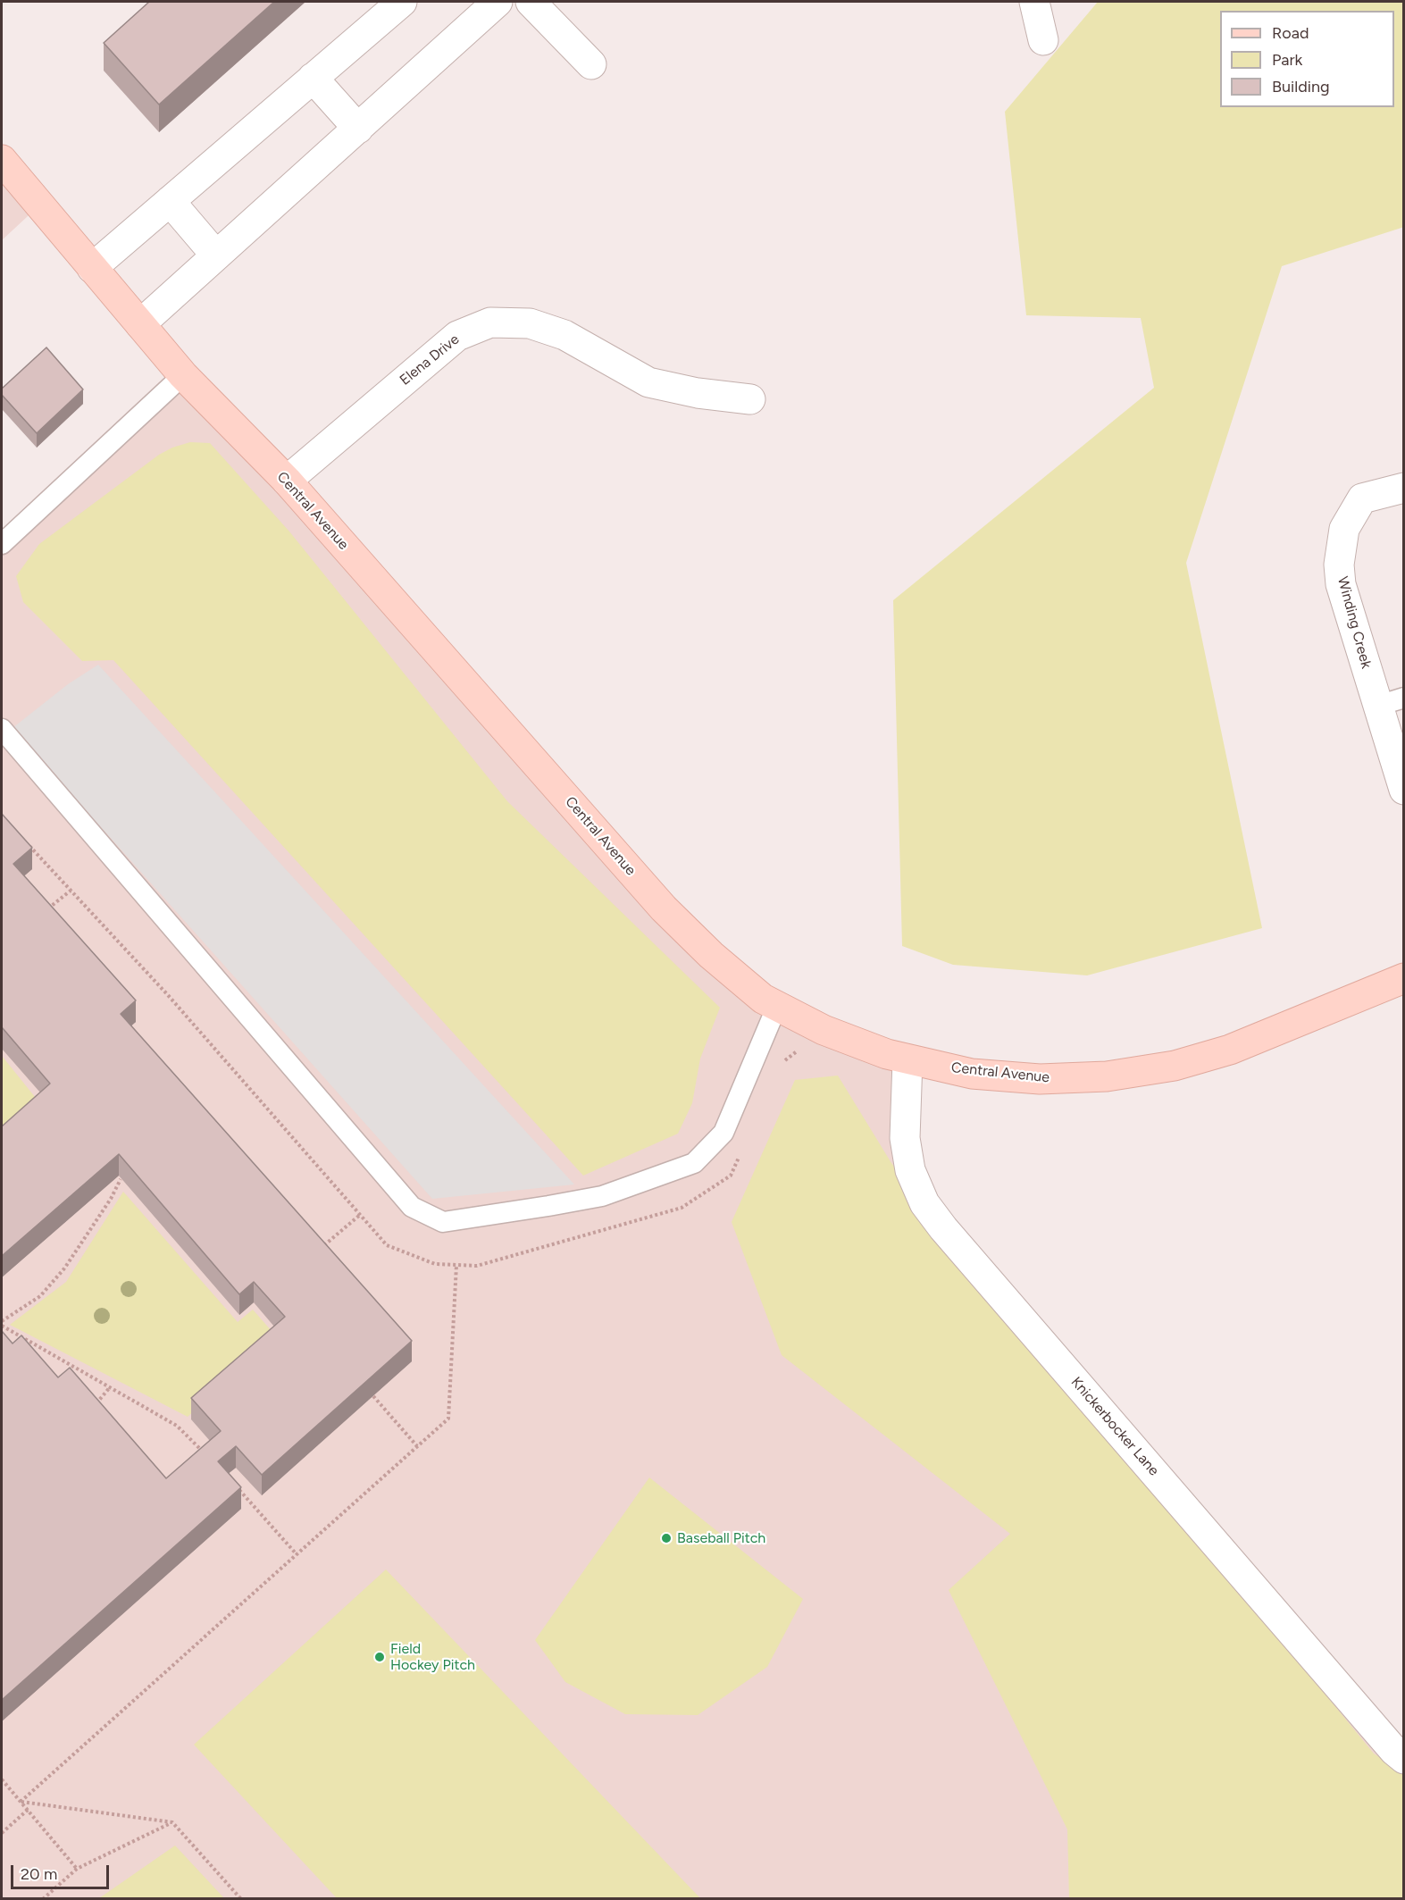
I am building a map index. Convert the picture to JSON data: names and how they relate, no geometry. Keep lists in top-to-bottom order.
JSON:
{
  "streets": {
    "street": [
      "Elena Drive",
      "Central Avenue",
      "Winding Creek",
      "Knickerbocker Lane"
    ]
  },
  "crossings": [
    ["Elena Drive", "Central Avenue"],
    ["Central Avenue", "Knickerbocker Lane"]
  ],
  "places": ["Baseball Pitch", "Field Hockey Pitch"],
  "legend": ["Road", "Park", "Building"],
  "scale_bar": "20 m"
}
